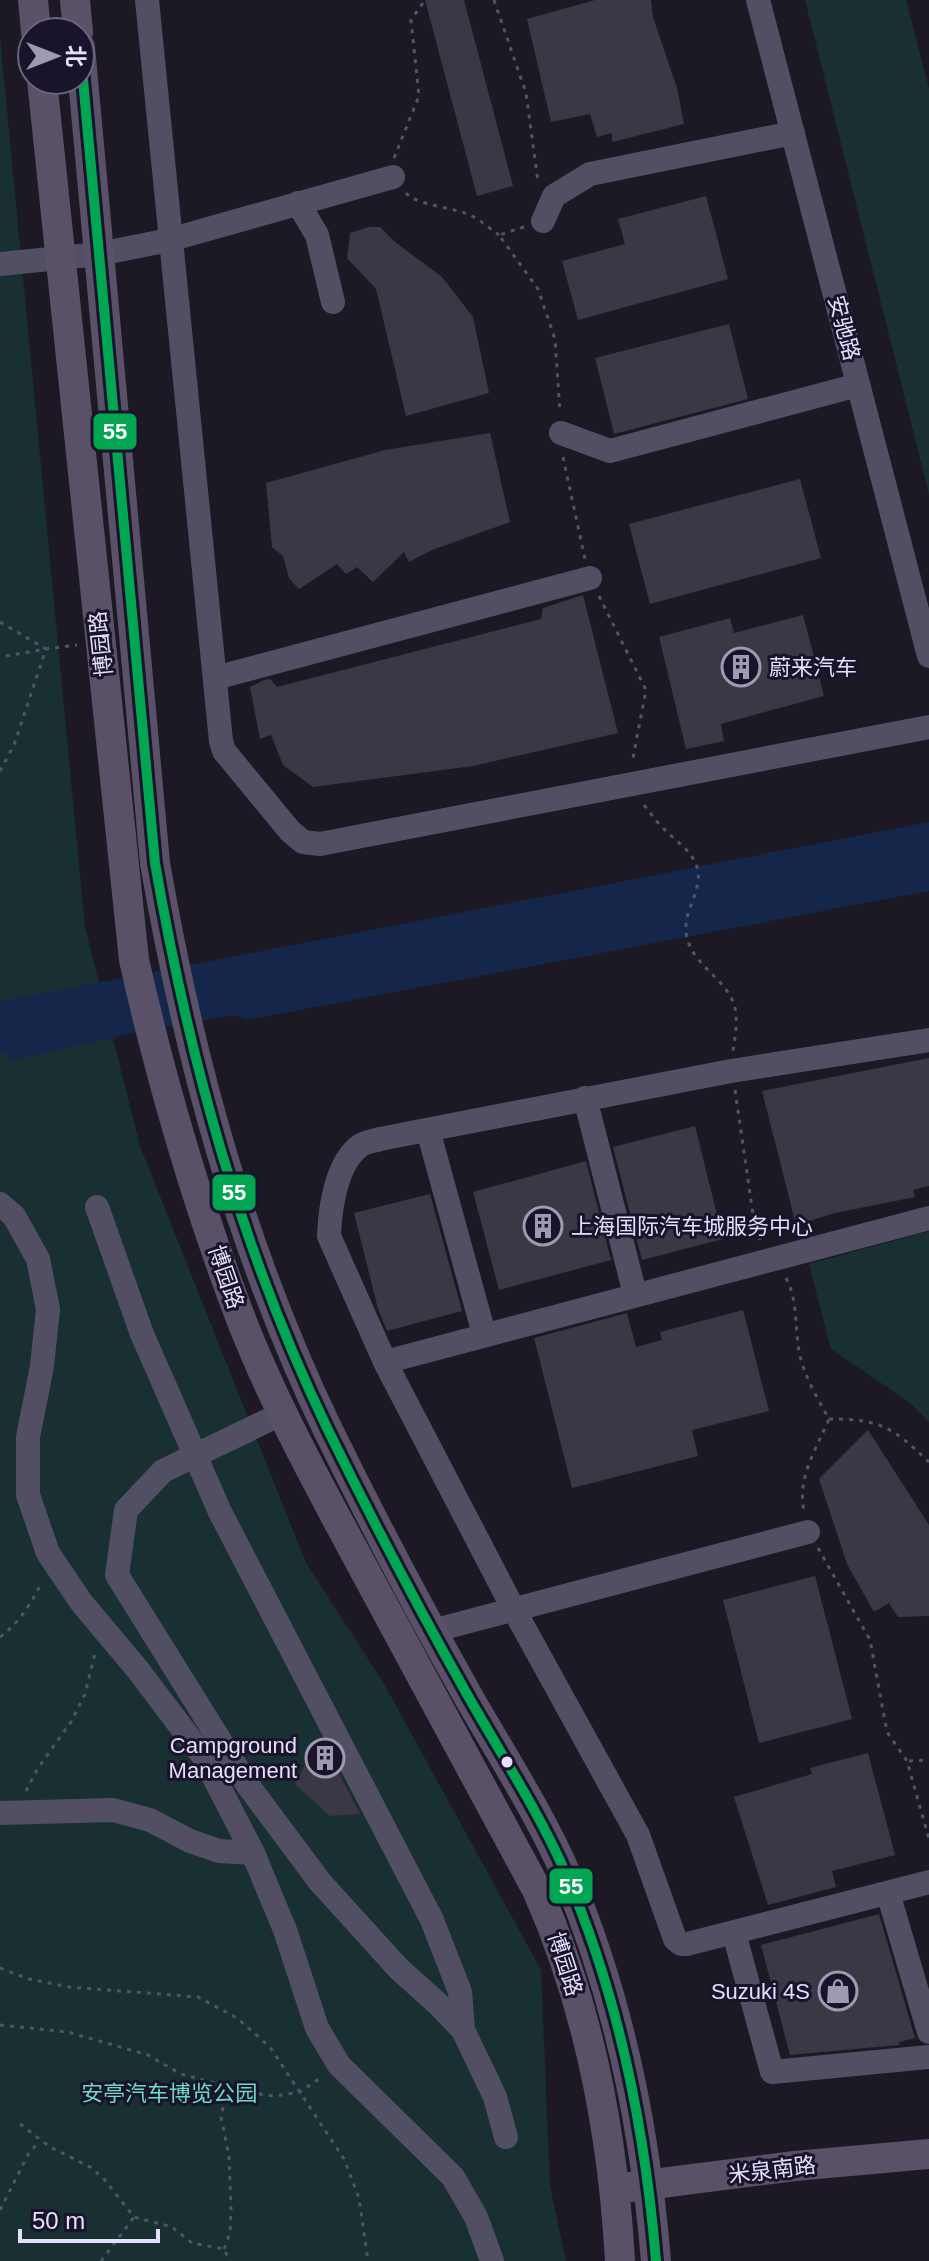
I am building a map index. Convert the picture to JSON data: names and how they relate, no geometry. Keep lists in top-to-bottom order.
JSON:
{
  "streets": {
    "main road": ["博园路", "米泉南路"],
    "street": ["安驰路"]
  },
  "crossings": [
    ["博园路", "米泉南路"]
  ],
  "parks": ["安亭汽车博览公园"],
  "places": {
    "building": ["蔚来汽车", "上海国际汽车城服务中心", "Campground Management"],
    "shop": ["Suzuki 4S"]
  },
  "lines": ["transit line 55"],
  "scale_bar": "50 m",
  "north": "right"
}
